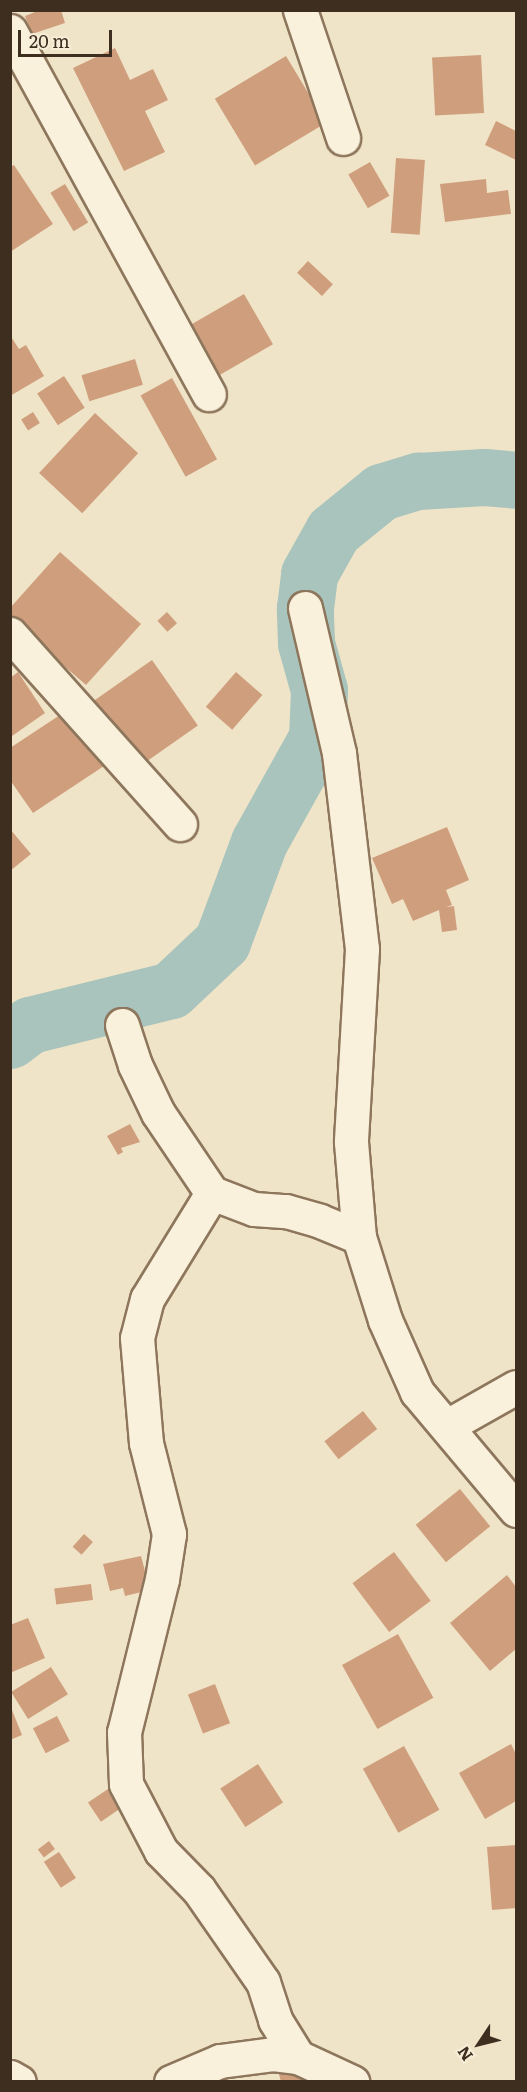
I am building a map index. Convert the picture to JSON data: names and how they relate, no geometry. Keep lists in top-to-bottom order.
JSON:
{
  "scale_bar": "20 m",
  "north": "bottom left"
}
